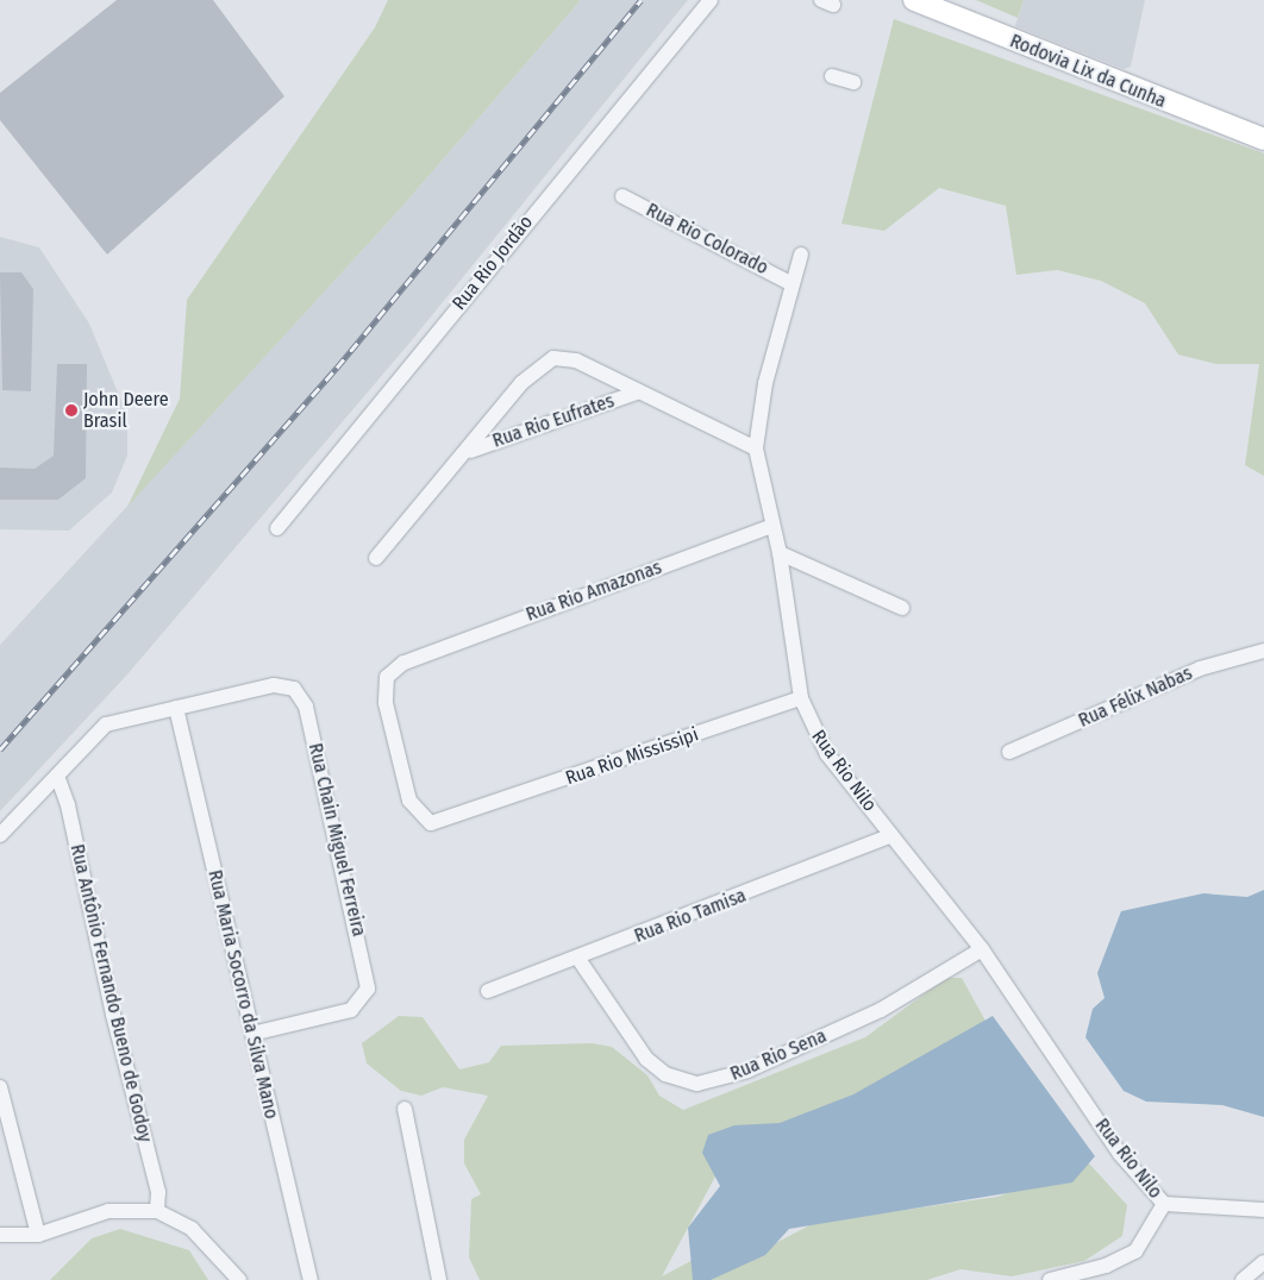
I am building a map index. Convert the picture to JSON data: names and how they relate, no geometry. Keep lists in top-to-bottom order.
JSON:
{
  "streets": {
    "main road": ["Rodovia Lix da Cunha"],
    "street": [
      "Rua Rio Colorado",
      "Rua Rio Jordão",
      "Rua Rio Eufrates",
      "Rua Rio Amazonas",
      "Rua Félix Nabas",
      "Rua Rio Mississipi",
      "Rua Rio Nilo",
      "Rua Chain Miguel Ferreira",
      "Rua Rio Tamisa",
      "Rua Antônio Fernando Bueno de Godoy",
      "Rua Maria Socorro da Silva Mano",
      "Rua Rio Sena"
    ]
  },
  "crossings": [
    ["Rua Rio Colorado", "Rua Rio Nilo"],
    ["Rua Rio Eufrates", "Rua Rio Nilo"],
    ["Rua Rio Amazonas", "Rua Rio Mississipi"],
    ["Rua Rio Amazonas", "Rua Rio Nilo"],
    ["Rua Rio Mississipi", "Rua Rio Nilo"],
    ["Rua Rio Nilo", "Rua Rio Tamisa"],
    ["Rua Rio Nilo", "Rua Rio Sena"],
    ["Rua Chain Miguel Ferreira", "Rua Maria Socorro da Silva Mano"],
    ["Rua Rio Tamisa", "Rua Rio Sena"]
  ],
  "places": ["John Deere Brasil"]
}
